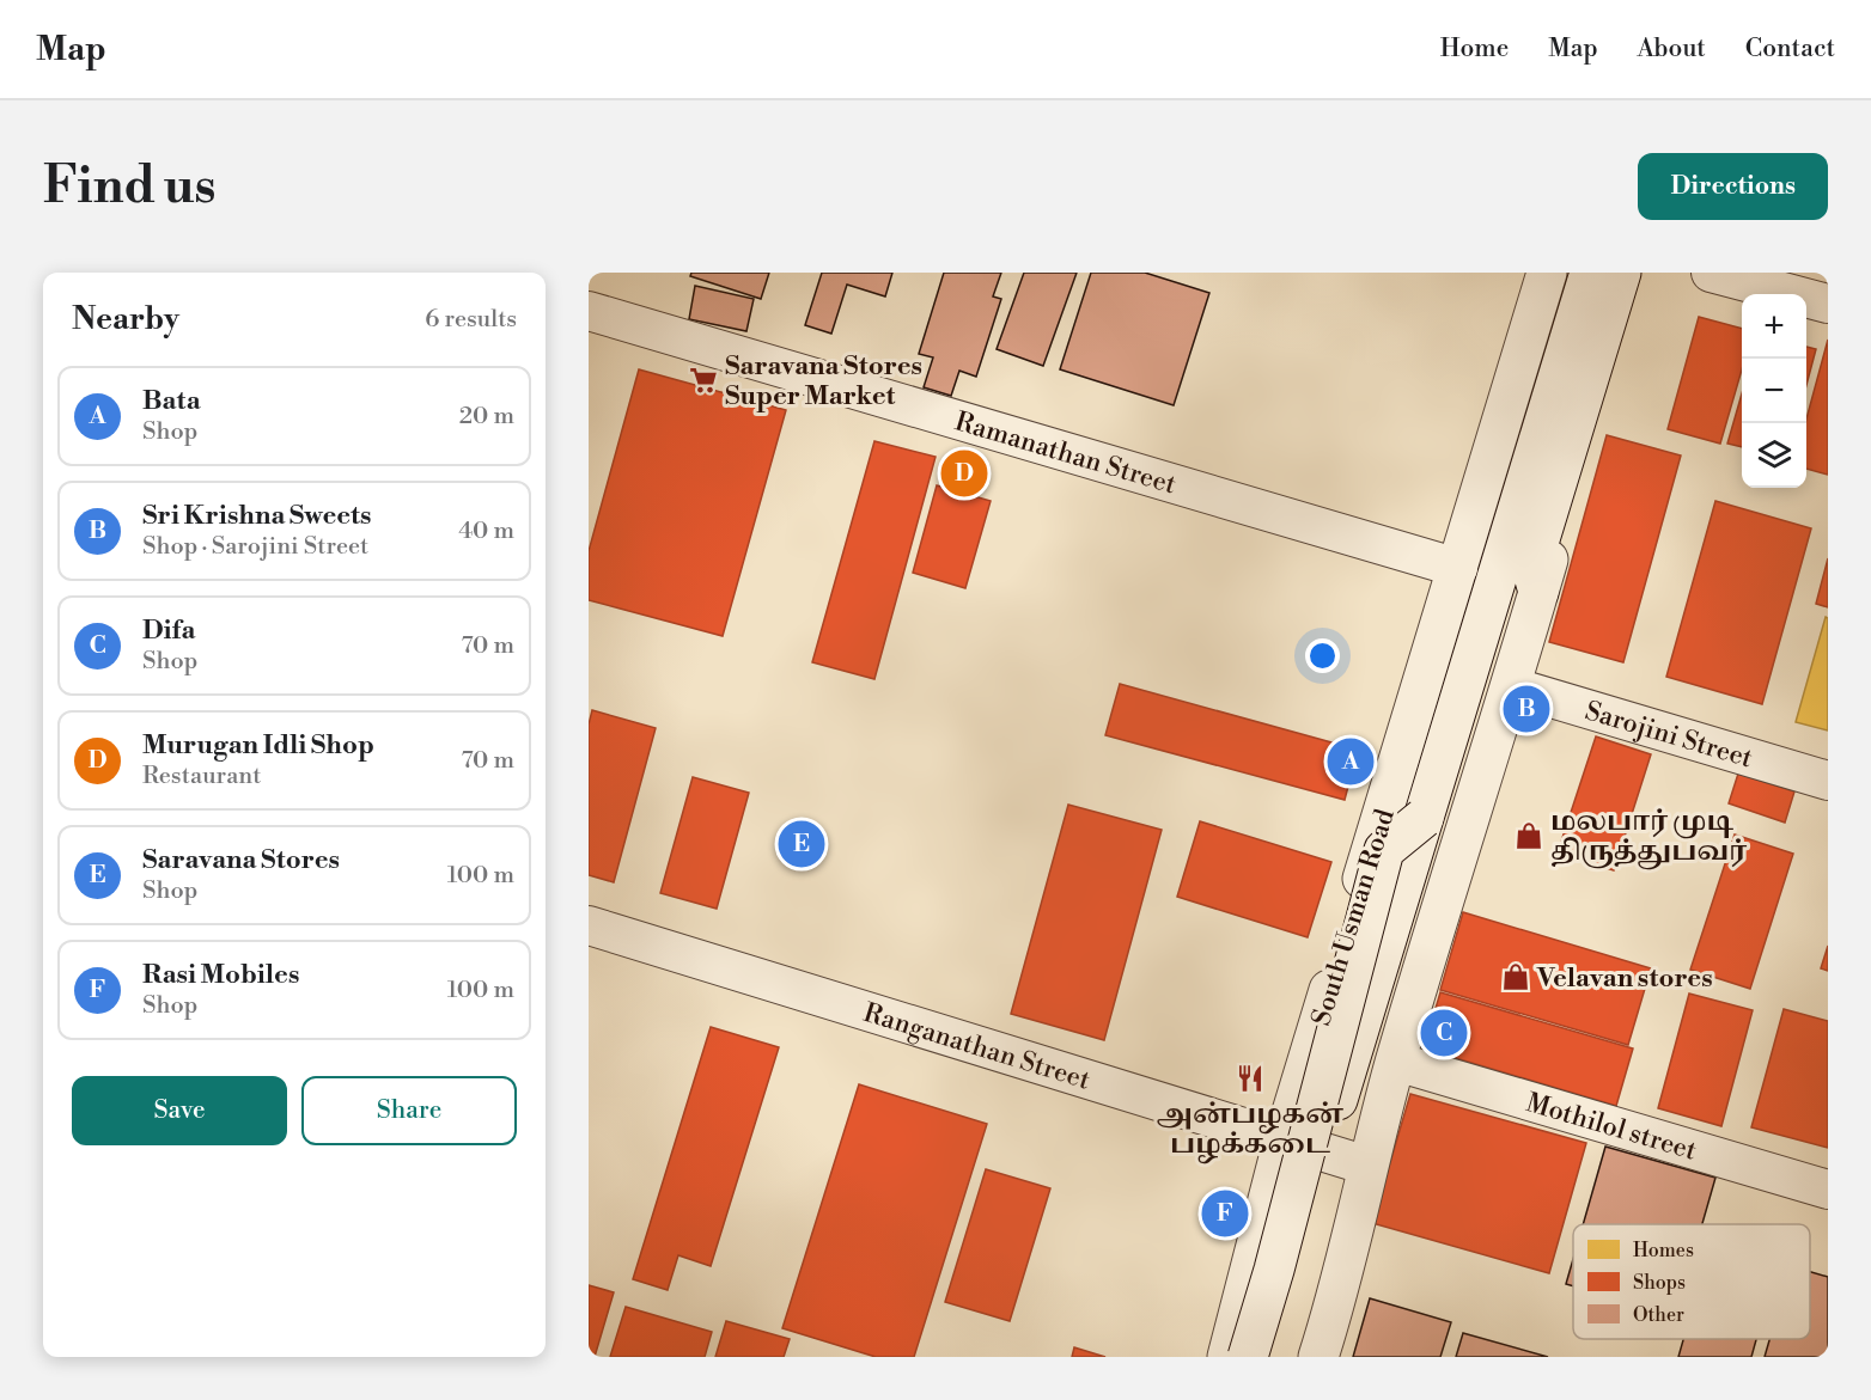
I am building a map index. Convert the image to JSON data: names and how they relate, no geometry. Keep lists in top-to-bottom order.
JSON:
{
  "streets": {
    "street": [
      "Ramanathan Street",
      "Sarojini Street",
      "South Usman Road",
      "Ranganathan Street",
      "Mothilol street"
    ]
  },
  "crossings": [
    ["Ramanathan Street", "South Usman Road"],
    ["South Usman Road", "Ranganathan Street"]
  ],
  "places": {
    "supermarket": ["Saravana Stores Super Market"],
    "shop": ["மலபார் முடி திருத்துபவர்", "Velavan stores"],
    "restaurant": ["அன்பழகன் பழக்கடை"]
  },
  "legend": ["Homes", "Shops", "Other"],
  "page": {
    "header": "Map",
    "nav": [
      "Home",
      "Map",
      "About",
      "Contact"
    ],
    "buttons": [
      "Directions",
      ["Save", "Share"]
    ],
    "title": "Find us",
    "heading": ["Nearby", "6 results"],
    "map_buttons": ["+", "−"],
    "list": [
      {
        "mark": "A",
        "name": "Bata",
        "note": "Shop",
        "value": "20 m"
      },
      {
        "mark": "B",
        "name": "Sri Krishna Sweets",
        "note": "Shop · Sarojini Street",
        "value": "40 m"
      },
      {
        "mark": "C",
        "name": "Difa",
        "note": "Shop",
        "value": "70 m"
      },
      {
        "mark": "D",
        "name": "Murugan Idli Shop",
        "note": "Restaurant",
        "value": "70 m"
      },
      {
        "mark": "E",
        "name": "Saravana Stores",
        "note": "Shop",
        "value": "100 m"
      },
      {
        "mark": "F",
        "name": "Rasi Mobiles",
        "note": "Shop",
        "value": "100 m"
      }
    ],
    "pins": [
      "D",
      "B",
      "A",
      "E",
      "C",
      "F"
    ]
  }
}
